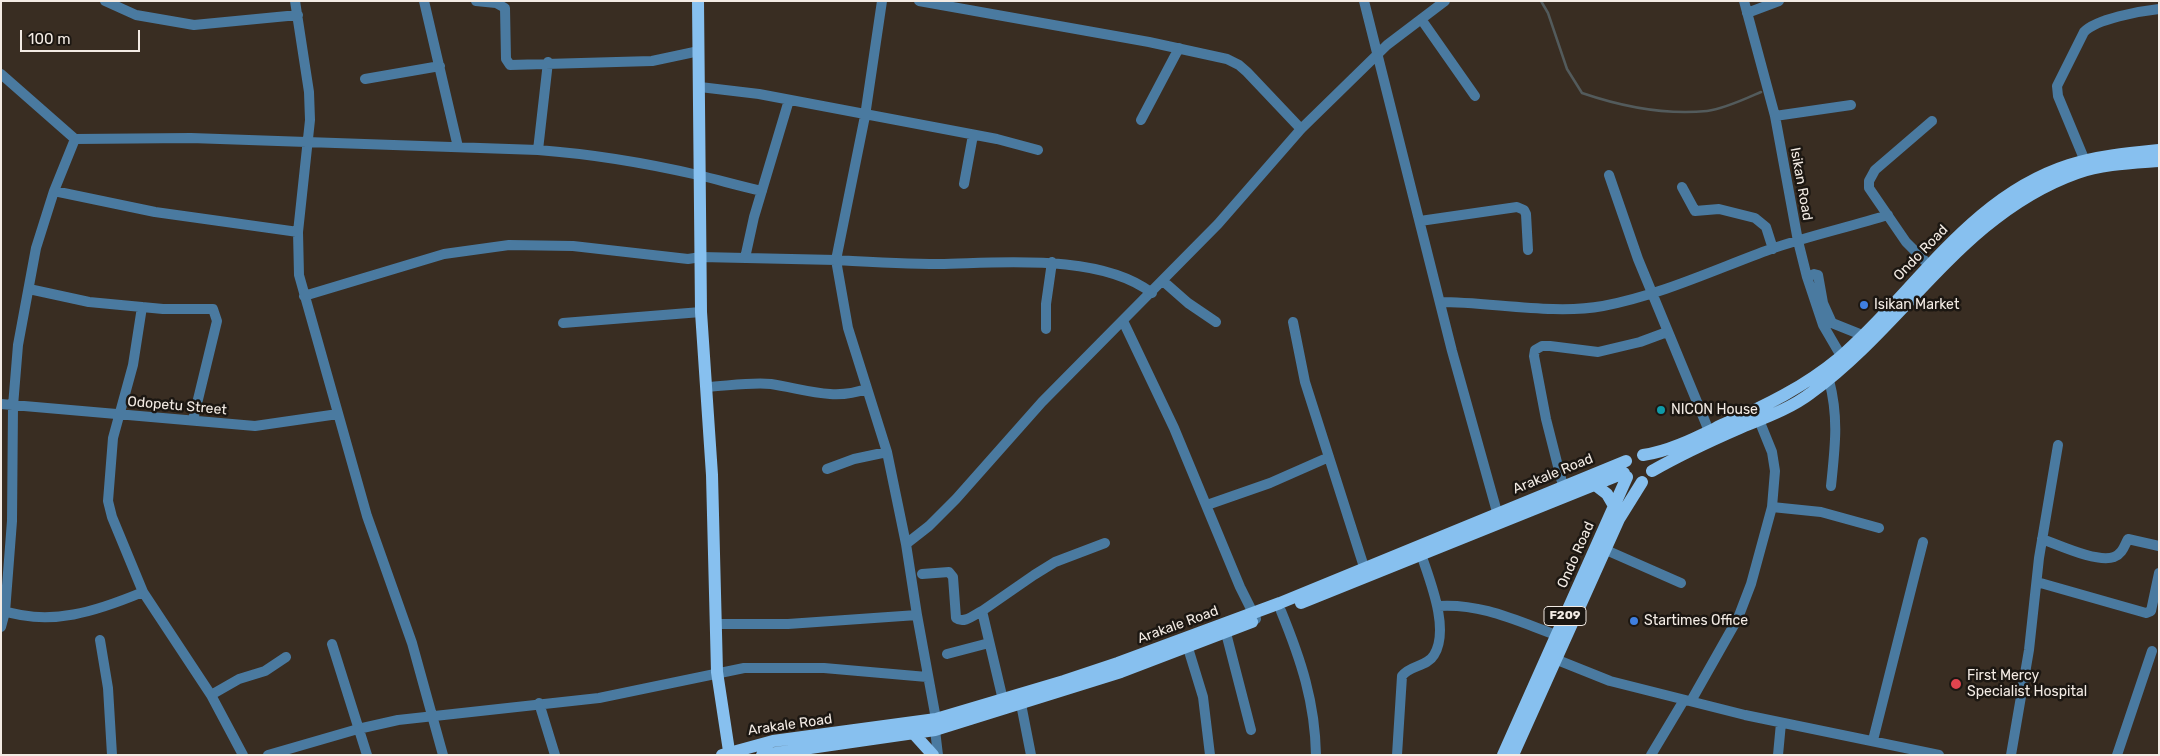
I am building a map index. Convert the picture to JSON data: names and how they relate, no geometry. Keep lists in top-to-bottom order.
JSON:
{
  "streets": {
    "main road": ["Ondo Road", "Arakale Road", "F209"],
    "street": ["Isikan Road", "Odopetu Street"]
  },
  "crossings": [
    ["Isikan Road", "Ondo Road"],
    ["Ondo Road", "Arakale Road"],
    ["Ondo Road", "F209"],
    ["Arakale Road", "F209"]
  ],
  "places": [
    "Isikan Market",
    "NICON House",
    "Startimes Office",
    "First Mercy Specialist Hospital"
  ],
  "scale_bar": "100 m"
}
